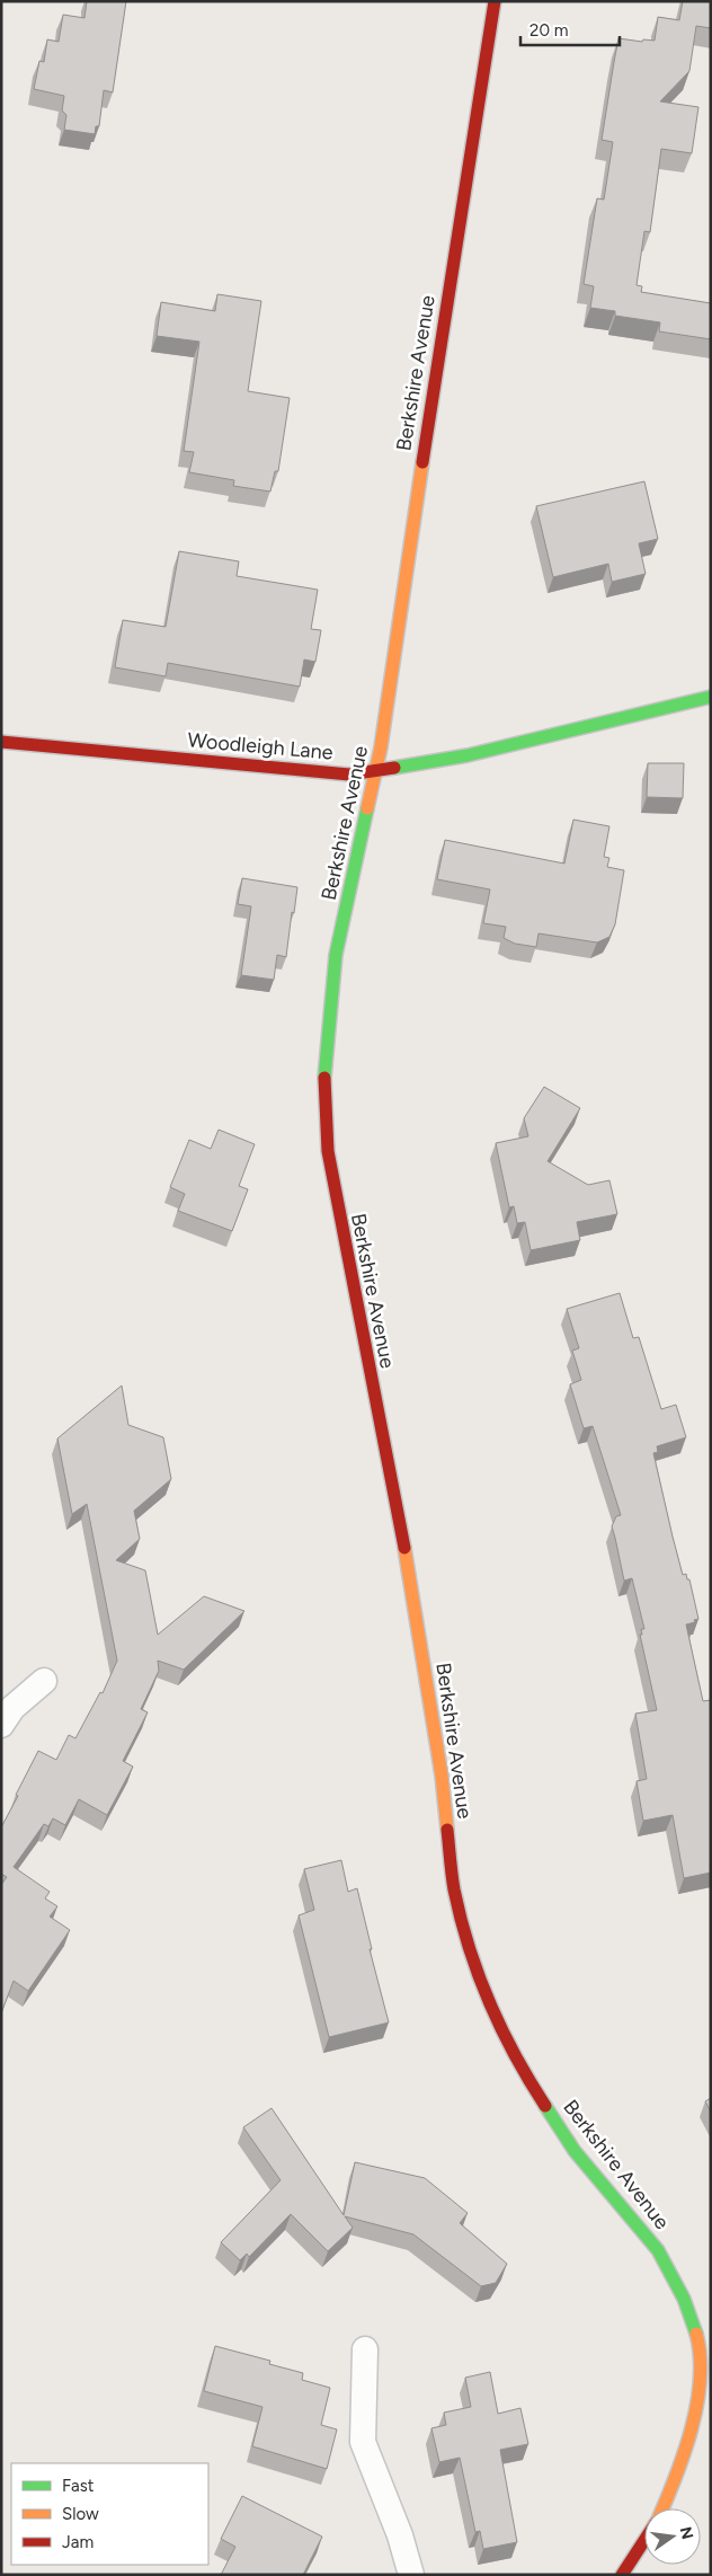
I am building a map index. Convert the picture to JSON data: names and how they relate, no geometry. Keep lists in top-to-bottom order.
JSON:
{
  "streets": {
    "street": ["Berkshire Avenue", "Woodleigh Lane"]
  },
  "crossings": [
    ["Berkshire Avenue", "Woodleigh Lane"]
  ],
  "legend": ["Fast", "Slow", "Jam"],
  "scale_bar": "20 m",
  "north": "right"
}
